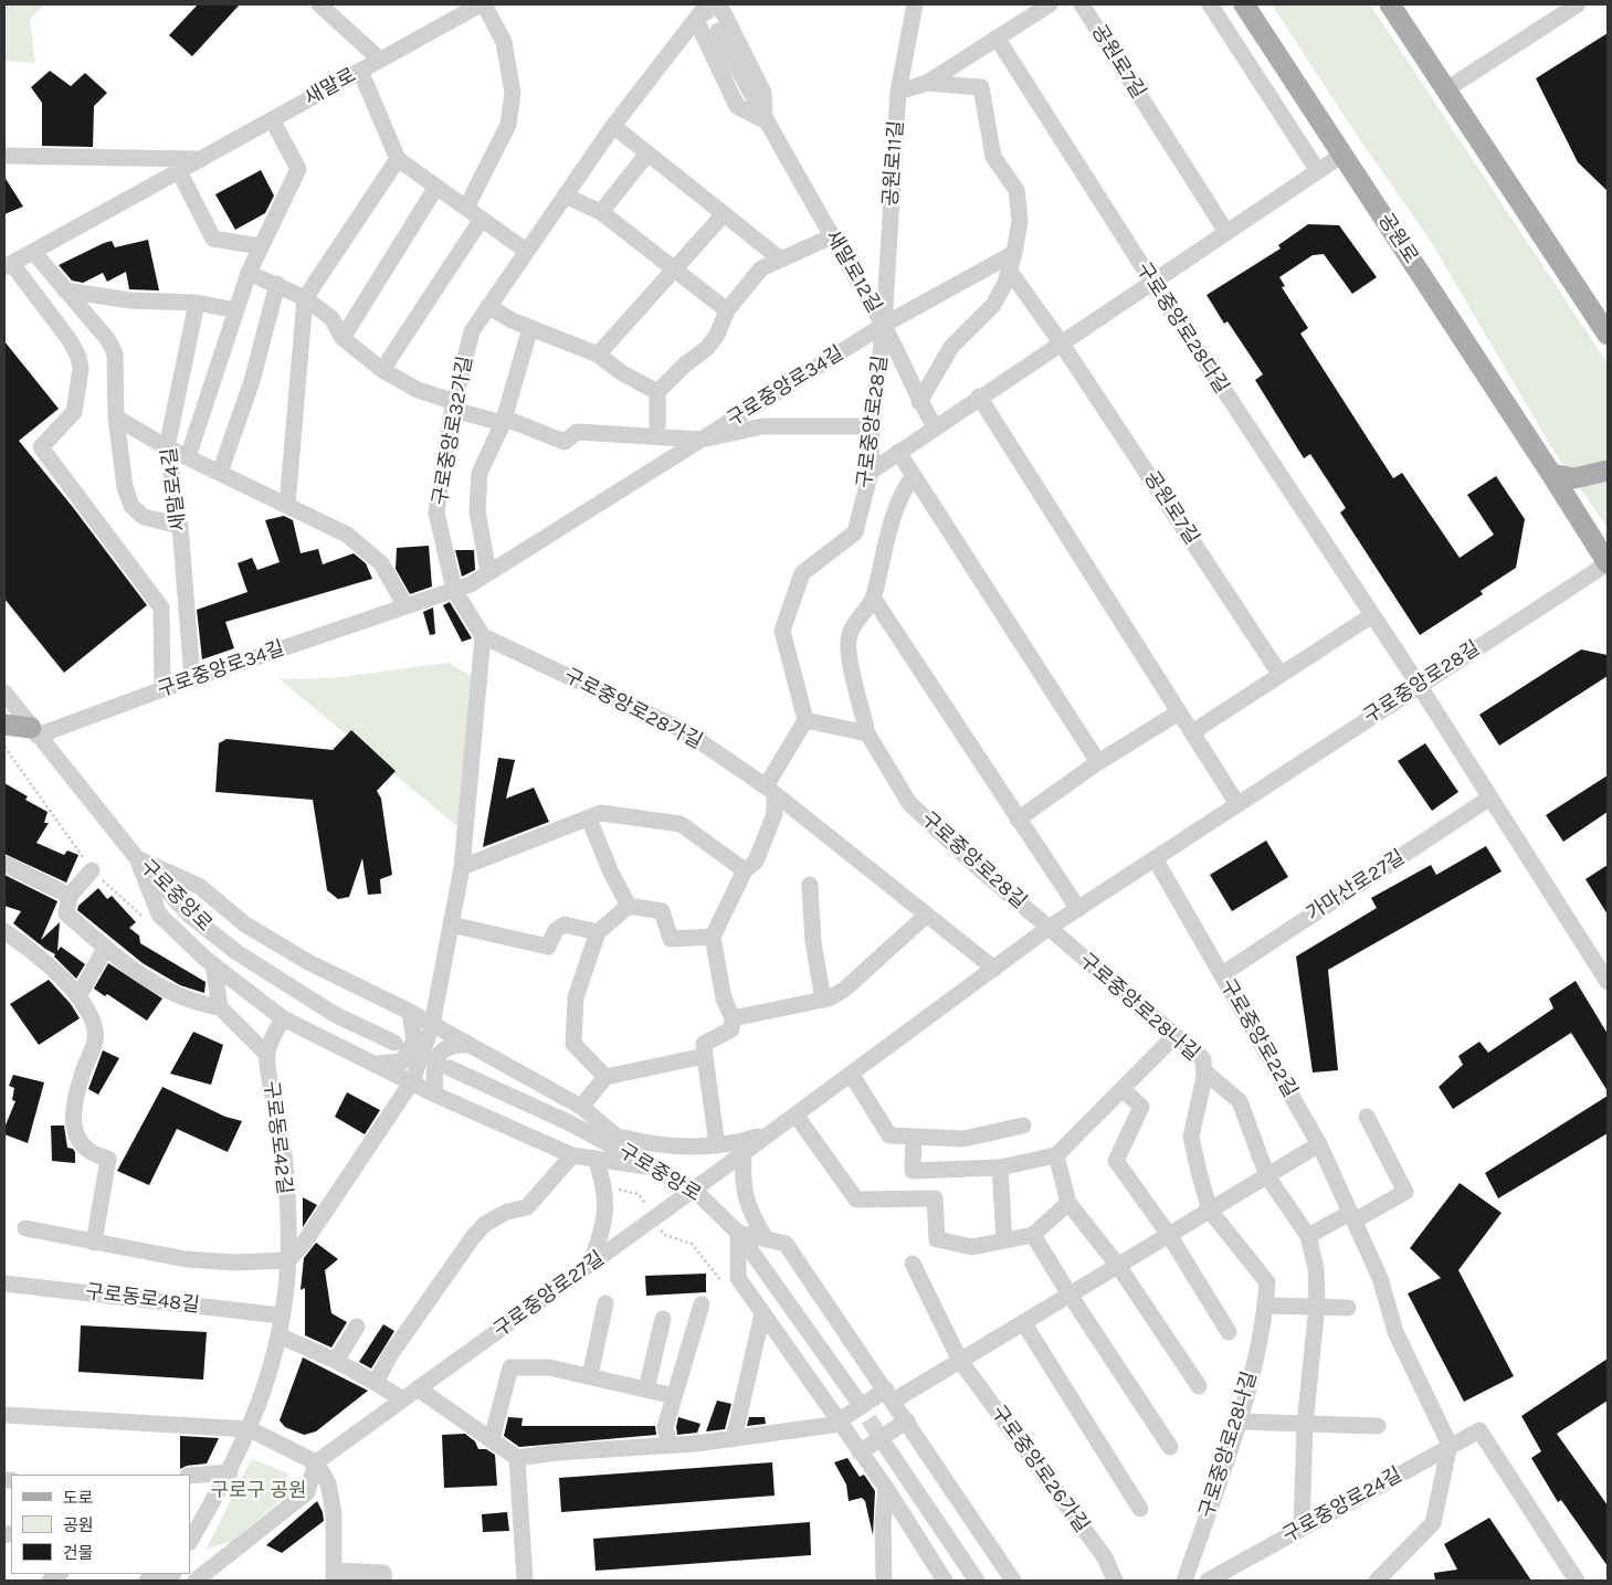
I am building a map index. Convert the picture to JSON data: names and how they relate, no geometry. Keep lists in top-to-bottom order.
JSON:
{
  "streets": {
    "main road": ["공원로"],
    "street": [
      "공원로7길",
      "새말로",
      "공원로11길",
      "새말로12길",
      "구로중앙로28다길",
      "구로중앙로34길",
      "구로중앙로28길",
      "구로중앙로32가길",
      "새말로4길",
      "구로중앙로28가길",
      "가마산로27길",
      "구로중앙로",
      "구로중앙로28나길",
      "구로중앙로22길",
      "구로동로42길",
      "구로중앙로27길",
      "구로동로48길",
      "구로중앙로26가길",
      "구로중앙로24길"
    ]
  },
  "crossings": [
    ["공원로11길", "새말로12길"],
    ["공원로11길", "구로중앙로34길"],
    ["공원로11길", "구로중앙로28길"],
    ["공원로", "구로중앙로28길"],
    ["새말로12길", "구로중앙로34길"],
    ["새말로12길", "구로중앙로28길"],
    ["구로중앙로28다길", "구로중앙로28길"],
    ["구로중앙로34길", "구로중앙로28길"],
    ["구로중앙로34길", "구로중앙로32가길"],
    ["구로중앙로34길", "새말로4길"],
    ["구로중앙로34길", "구로중앙로"],
    ["구로중앙로28길", "구로중앙로28가길"],
    ["구로중앙로28길", "구로중앙로"],
    ["구로중앙로28길", "구로중앙로28나길"],
    ["구로중앙로28길", "구로중앙로22길"],
    ["구로중앙로28길", "구로중앙로27길"],
    ["구로중앙로32가길", "구로중앙로28가길"],
    ["가마산로27길", "구로중앙로22길"],
    ["구로중앙로", "구로중앙로27길"],
    ["구로중앙로22길", "구로중앙로24길"],
    ["구로동로42길", "구로동로48길"]
  ],
  "parks": ["구로구 공원"],
  "legend": ["도로", "공원", "건물"]
}
